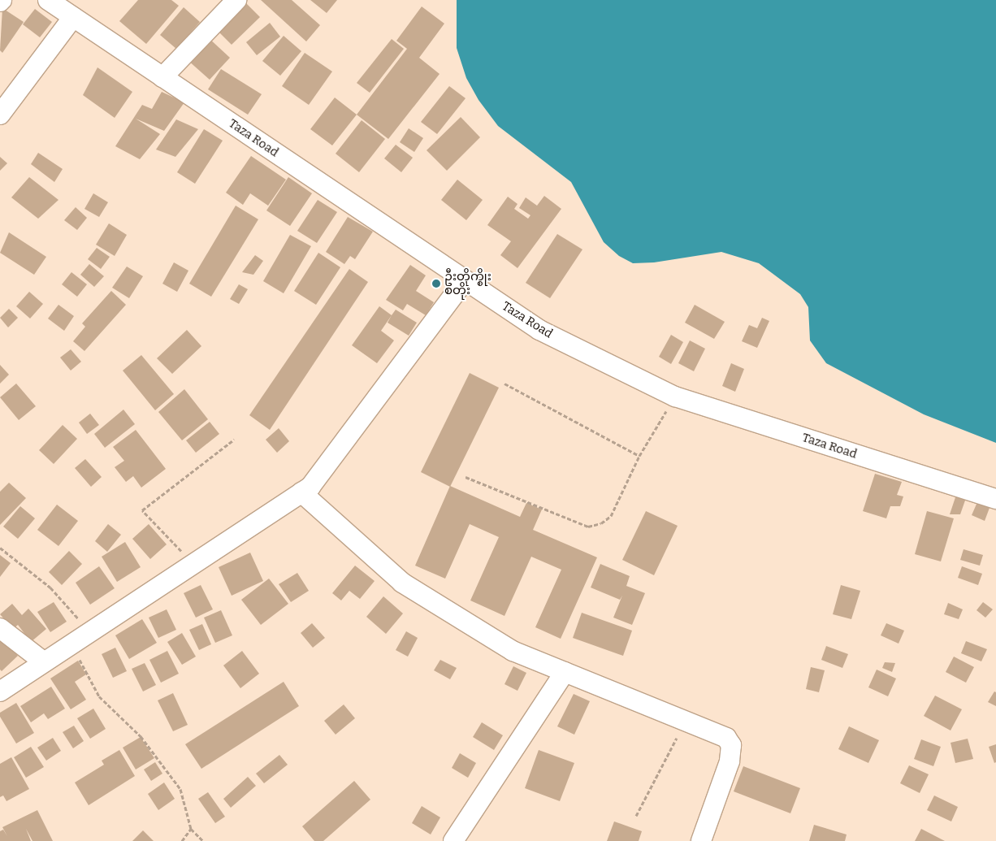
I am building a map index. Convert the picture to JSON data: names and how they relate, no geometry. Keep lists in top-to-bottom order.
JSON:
{
  "streets": {
    "street": ["Taza Road"]
  },
  "places": ["ဦးတိုက္စိုး စတိုး"]
}
